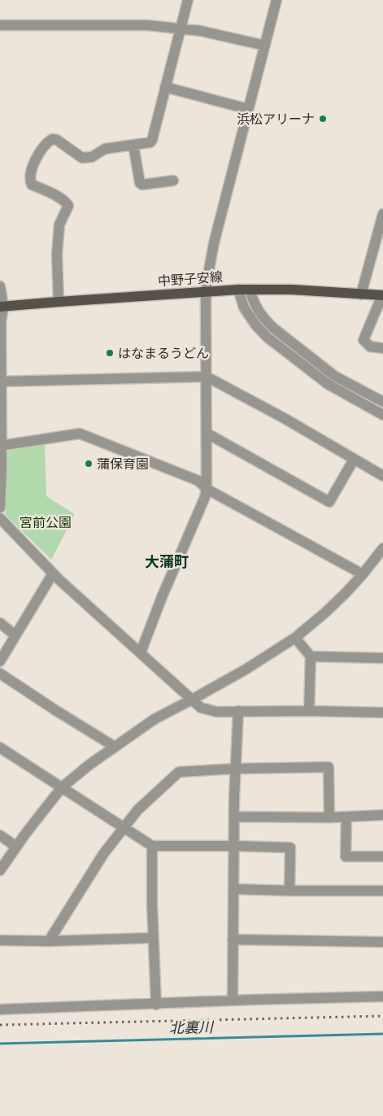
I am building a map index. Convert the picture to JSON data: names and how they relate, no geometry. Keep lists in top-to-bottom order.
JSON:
{
  "streets": {
    "main road": ["中野子安線"]
  },
  "districts": ["大蒲町"],
  "water": ["北裏川"],
  "parks": ["宮前公園"],
  "places": ["浜松アリーナ", "はなまるうどん", "蒲保育園"]
}
